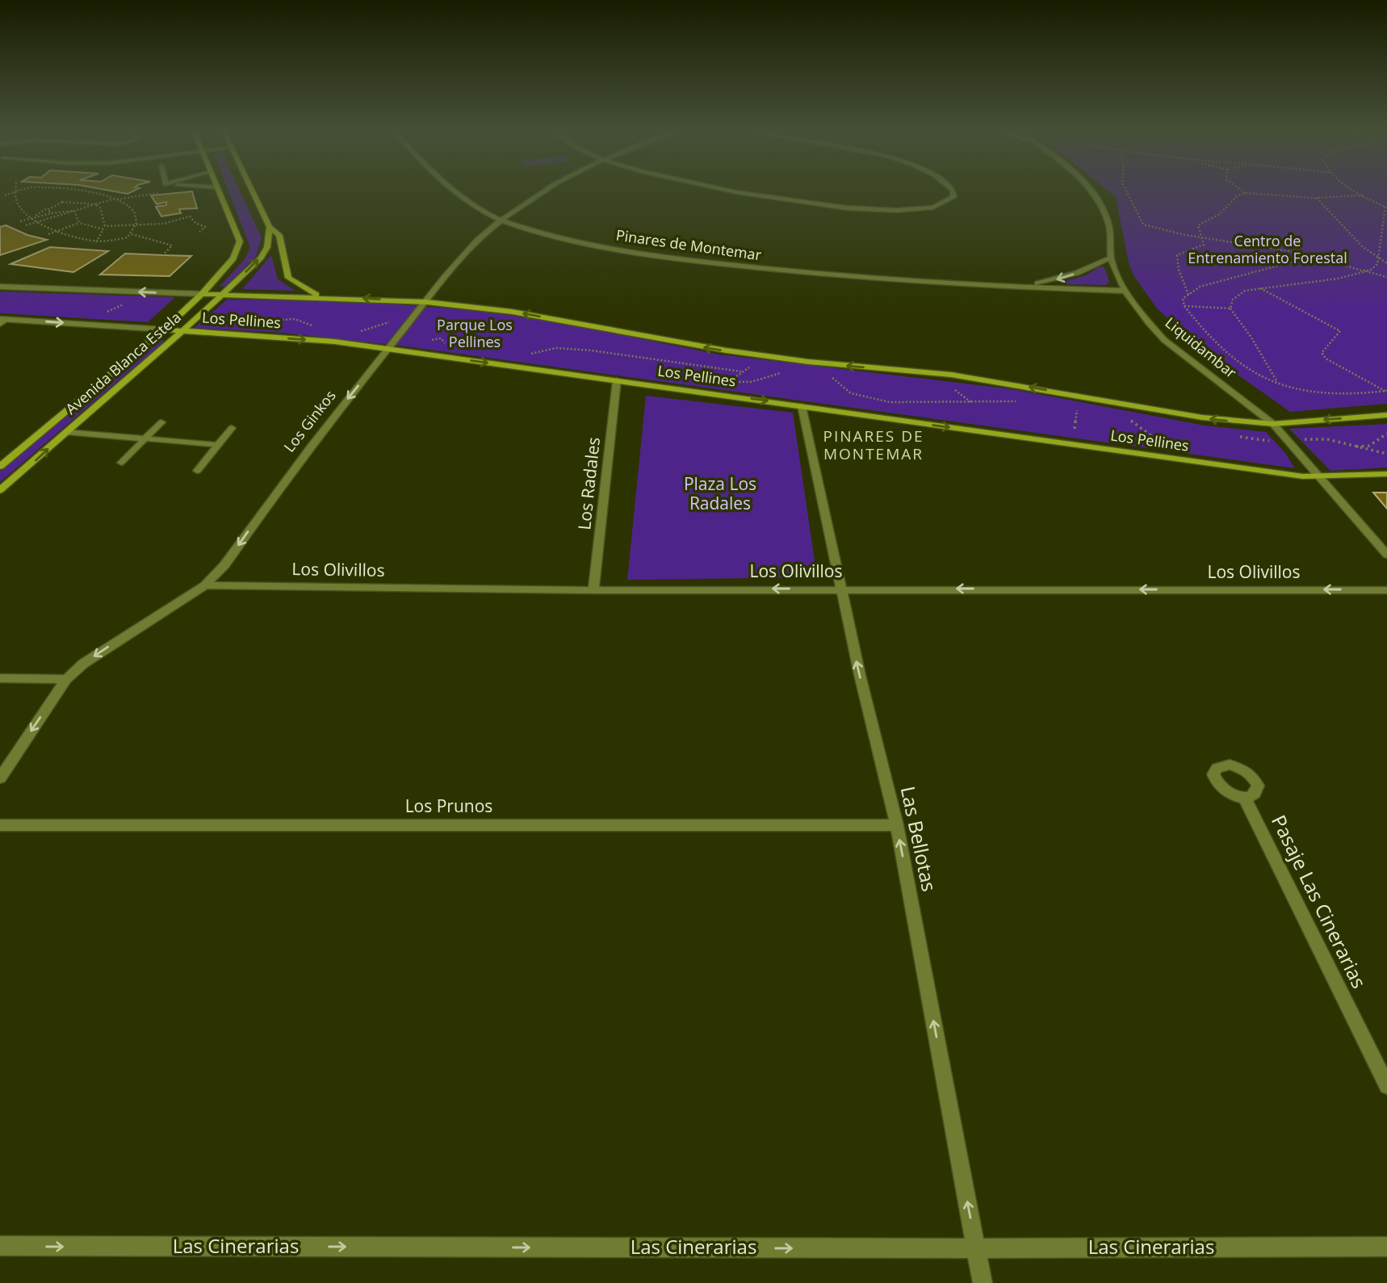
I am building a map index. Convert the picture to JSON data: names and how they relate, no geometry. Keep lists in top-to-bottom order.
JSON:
{
  "streets": {
    "main road": ["Los Pellines", "Avenida Blanca Estela"],
    "street": [
      "Pinares de Montemar",
      "Liquidambar",
      "Los Ginkos",
      "Los Radales",
      "Los Olivillos",
      "Los Prunos",
      "Las Bellotas",
      "Pasaje Las Cinerarias",
      "Las Cinerarias"
    ]
  },
  "crossings": [
    ["Pinares de Montemar", "Liquidambar"],
    ["Pinares de Montemar", "Los Ginkos"],
    ["Los Pellines", "Liquidambar"],
    ["Los Pellines", "Avenida Blanca Estela"],
    ["Los Pellines", "Los Ginkos"],
    ["Los Pellines", "Los Radales"],
    ["Los Pellines", "Las Bellotas"],
    ["Los Ginkos", "Los Olivillos"],
    ["Los Radales", "Los Olivillos"],
    ["Los Olivillos", "Las Bellotas"],
    ["Los Prunos", "Las Bellotas"],
    ["Las Bellotas", "Las Cinerarias"]
  ],
  "one_way": [
    "Los Ginkos",
    "Los Olivillos",
    "Las Bellotas",
    "Las Cinerarias"
  ],
  "districts": ["PINARES DE MONTEMAR"],
  "parks": ["Centro de Entrenamiento Forestal", "Parque Los Pellines", "Plaza Los Radales"]
}
